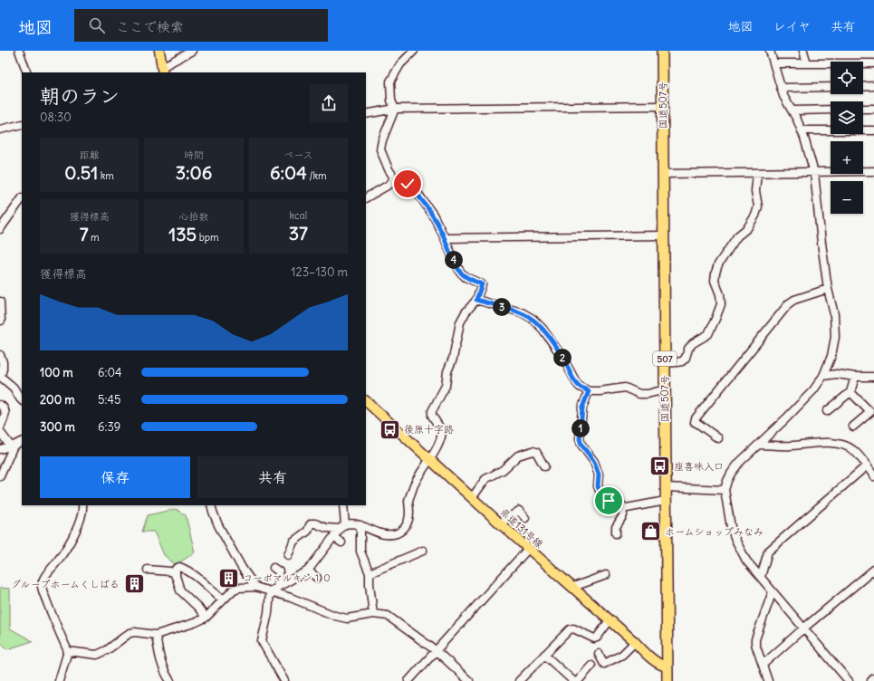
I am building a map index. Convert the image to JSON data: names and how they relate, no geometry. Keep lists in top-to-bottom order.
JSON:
{
  "streets": {
    "highway": ["国道507号", "507"],
    "main road": ["県道131号線"]
  },
  "crossings": [
    ["国道507号", "県道131号線"]
  ],
  "places": {
    "bus stop": ["後原十字路", "座喜味入口"],
    "shop": ["ホームショップみなみ"],
    "building": ["コーポマルキン１０", "グループホームくしばる"]
  },
  "page": {
    "header": "地図",
    "search": "ここで検索",
    "nav": ["地図", "レイヤ", "共有"],
    "map_buttons": ["+", "−"],
    "heading": ["朝のラン", "08:30"],
    "stats": [
      ["距離", "0.51 km"],
      ["時間", "3:06"],
      ["ペース", "6:04 /km"],
      ["獲得標高", "7 m"],
      ["心拍数", "135 bpm"],
      ["kcal", "37"]
    ],
    "pins": [
      "4",
      "3",
      "2",
      "1"
    ],
    "chart": ["獲得標高", "123–130 m"],
    "list": [
      {
        "name": "100 m",
        "note": "6:04"
      },
      {
        "name": "200 m",
        "note": "5:45"
      },
      {
        "name": "300 m",
        "note": "6:39"
      }
    ],
    "buttons": ["保存", "共有"]
  }
}
